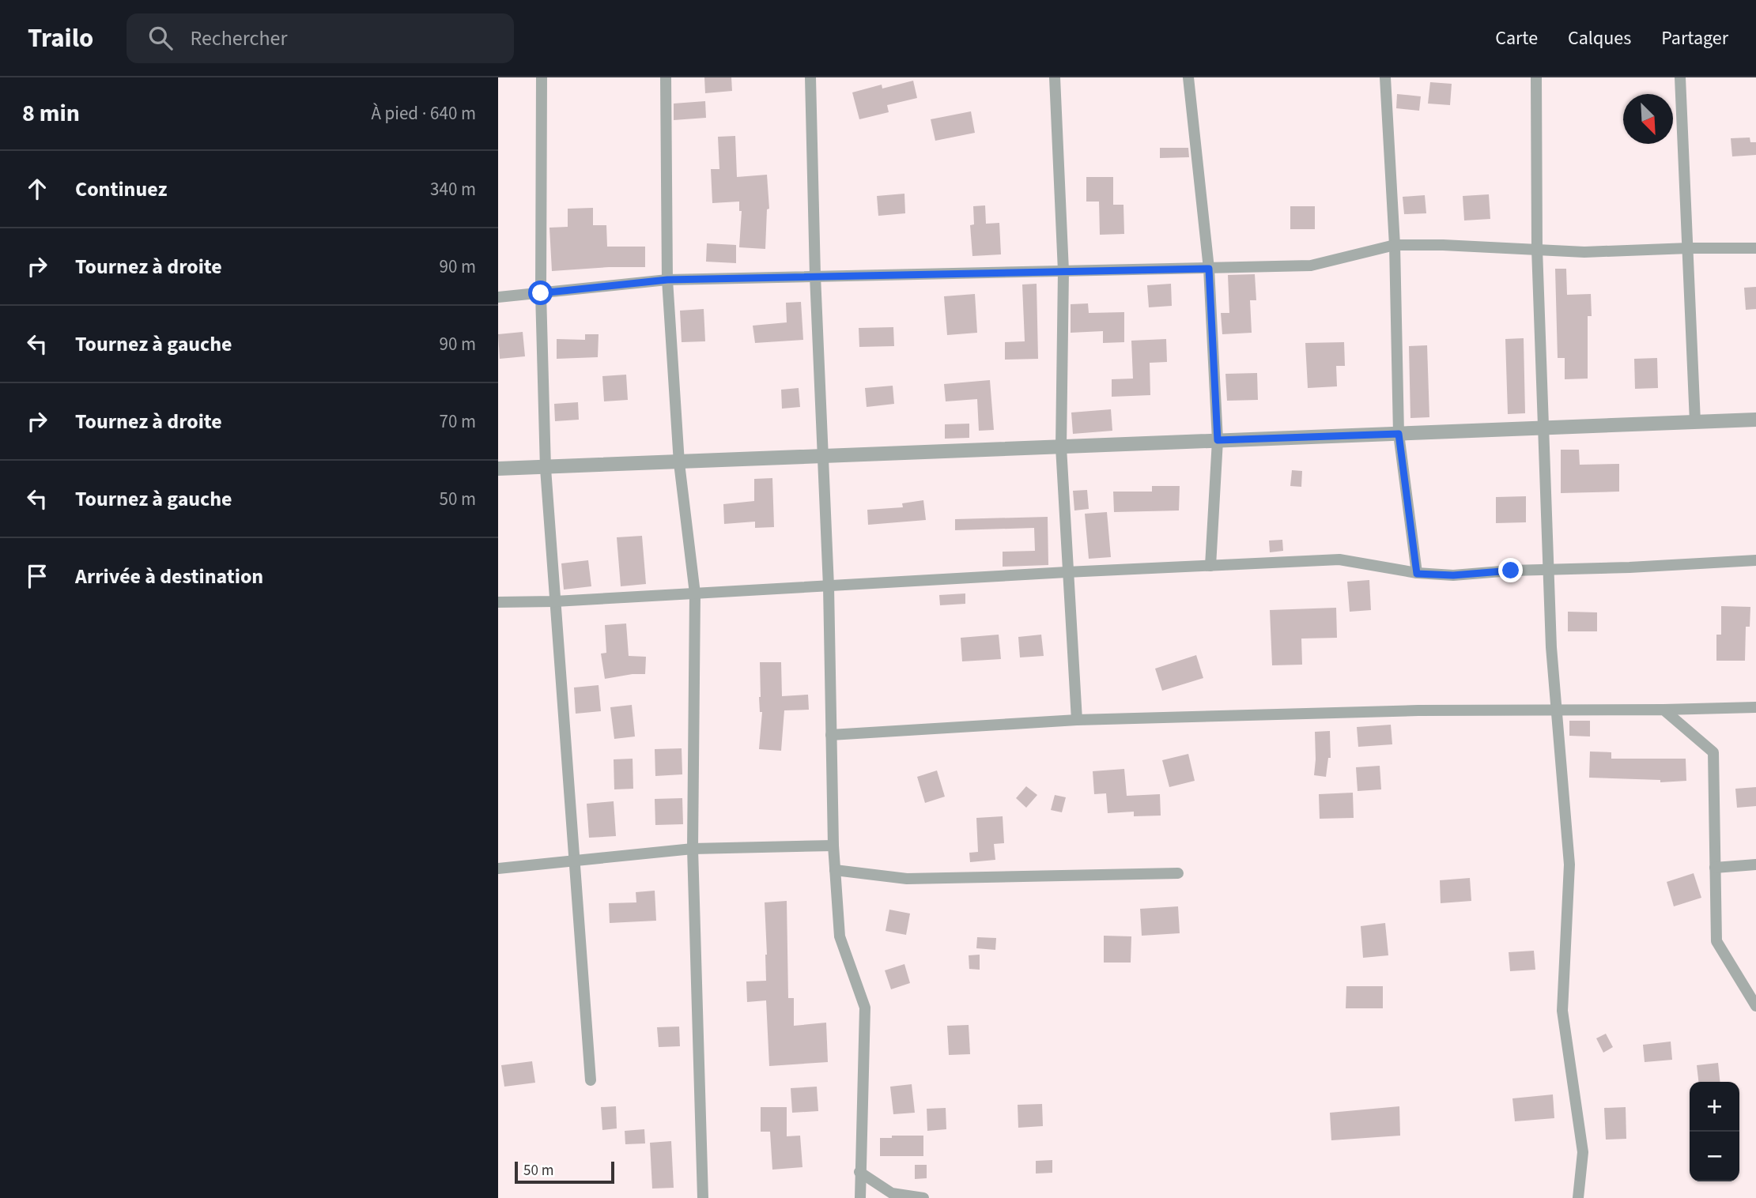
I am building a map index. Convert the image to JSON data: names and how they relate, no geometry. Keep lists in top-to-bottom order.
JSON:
{
  "scale_bar": "50 m",
  "north": "bottom right",
  "page": {
    "header": "Trailo",
    "search": "Rechercher",
    "nav": ["Carte", "Calques", "Partager"],
    "heading": ["8 min", "À pied · 640 m"],
    "list": [
      ["Continuez", "340 m"],
      ["Tournez à droite", "90 m"],
      ["Tournez à gauche", "90 m"],
      ["Tournez à droite", "70 m"],
      ["Tournez à gauche", "50 m"],
      "Arrivée à destination"
    ],
    "map_buttons": ["+", "−"],
    "scale": "50 m"
  }
}
